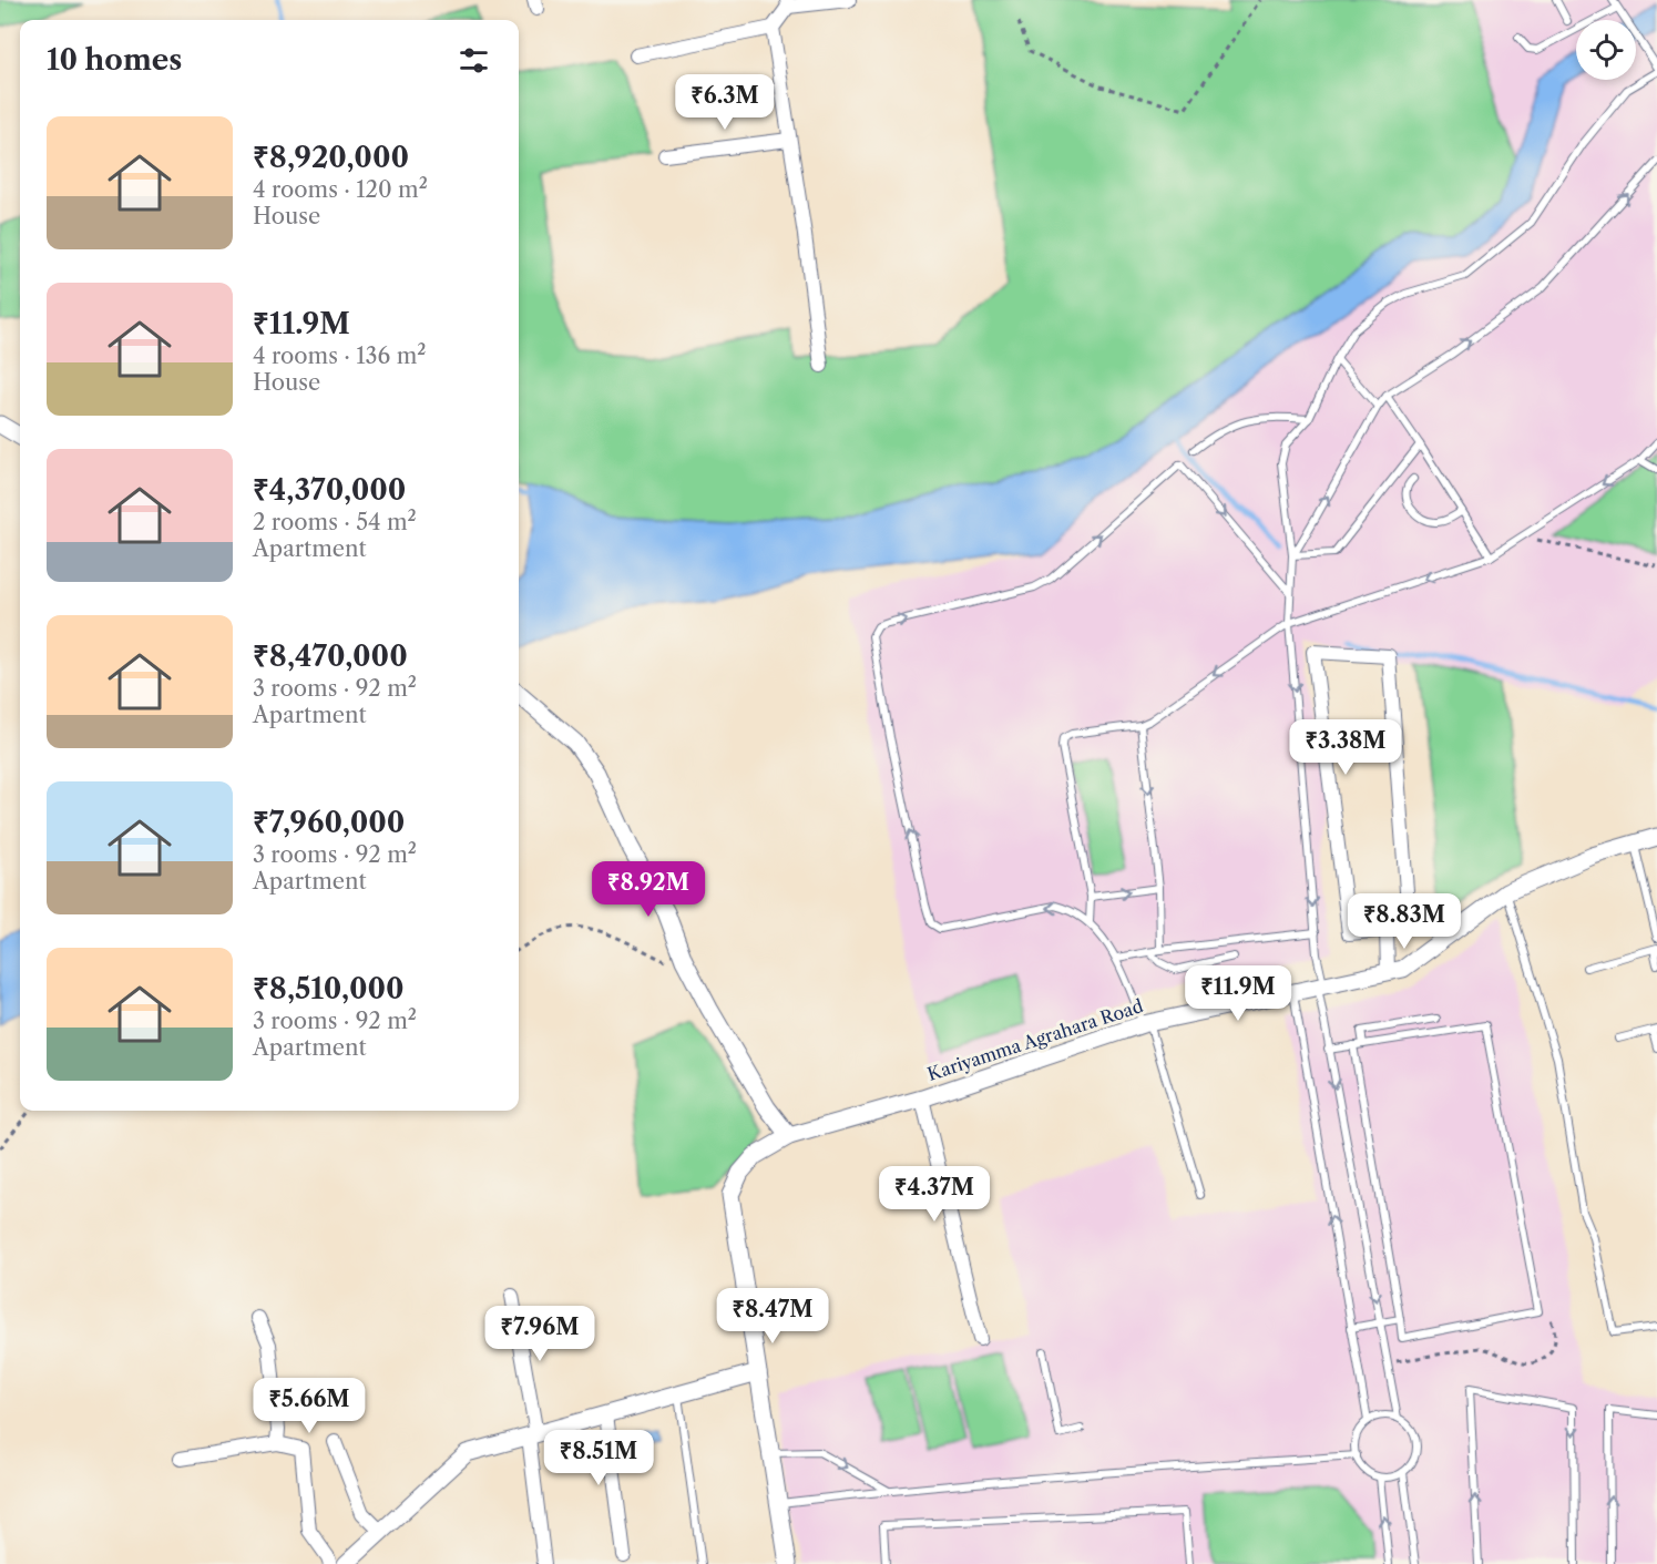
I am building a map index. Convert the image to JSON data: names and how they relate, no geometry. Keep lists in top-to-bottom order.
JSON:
{
  "streets": {
    "street": ["Kariyamma Agrahara Road"]
  },
  "page": {
    "heading": "10 homes",
    "price": [
      "₹6.3M",
      "₹3.38M",
      "₹8.92M",
      "₹8.83M",
      "₹11.9M",
      "₹4.37M",
      "₹8.47M",
      "₹7.96M",
      "₹5.66M",
      "₹8.51M"
    ],
    "list": [
      {
        "name": "₹8,920,000",
        "note": "4 rooms · 120 m² · House"
      },
      {
        "name": "₹11.9M",
        "note": "4 rooms · 136 m² · House"
      },
      {
        "name": "₹4,370,000",
        "note": "2 rooms · 54 m² · Apartment"
      },
      {
        "name": "₹8,470,000",
        "note": "3 rooms · 92 m² · Apartment"
      },
      {
        "name": "₹7,960,000",
        "note": "3 rooms · 92 m² · Apartment"
      },
      {
        "name": "₹8,510,000",
        "note": "3 rooms · 92 m² · Apartment"
      }
    ]
  }
}
